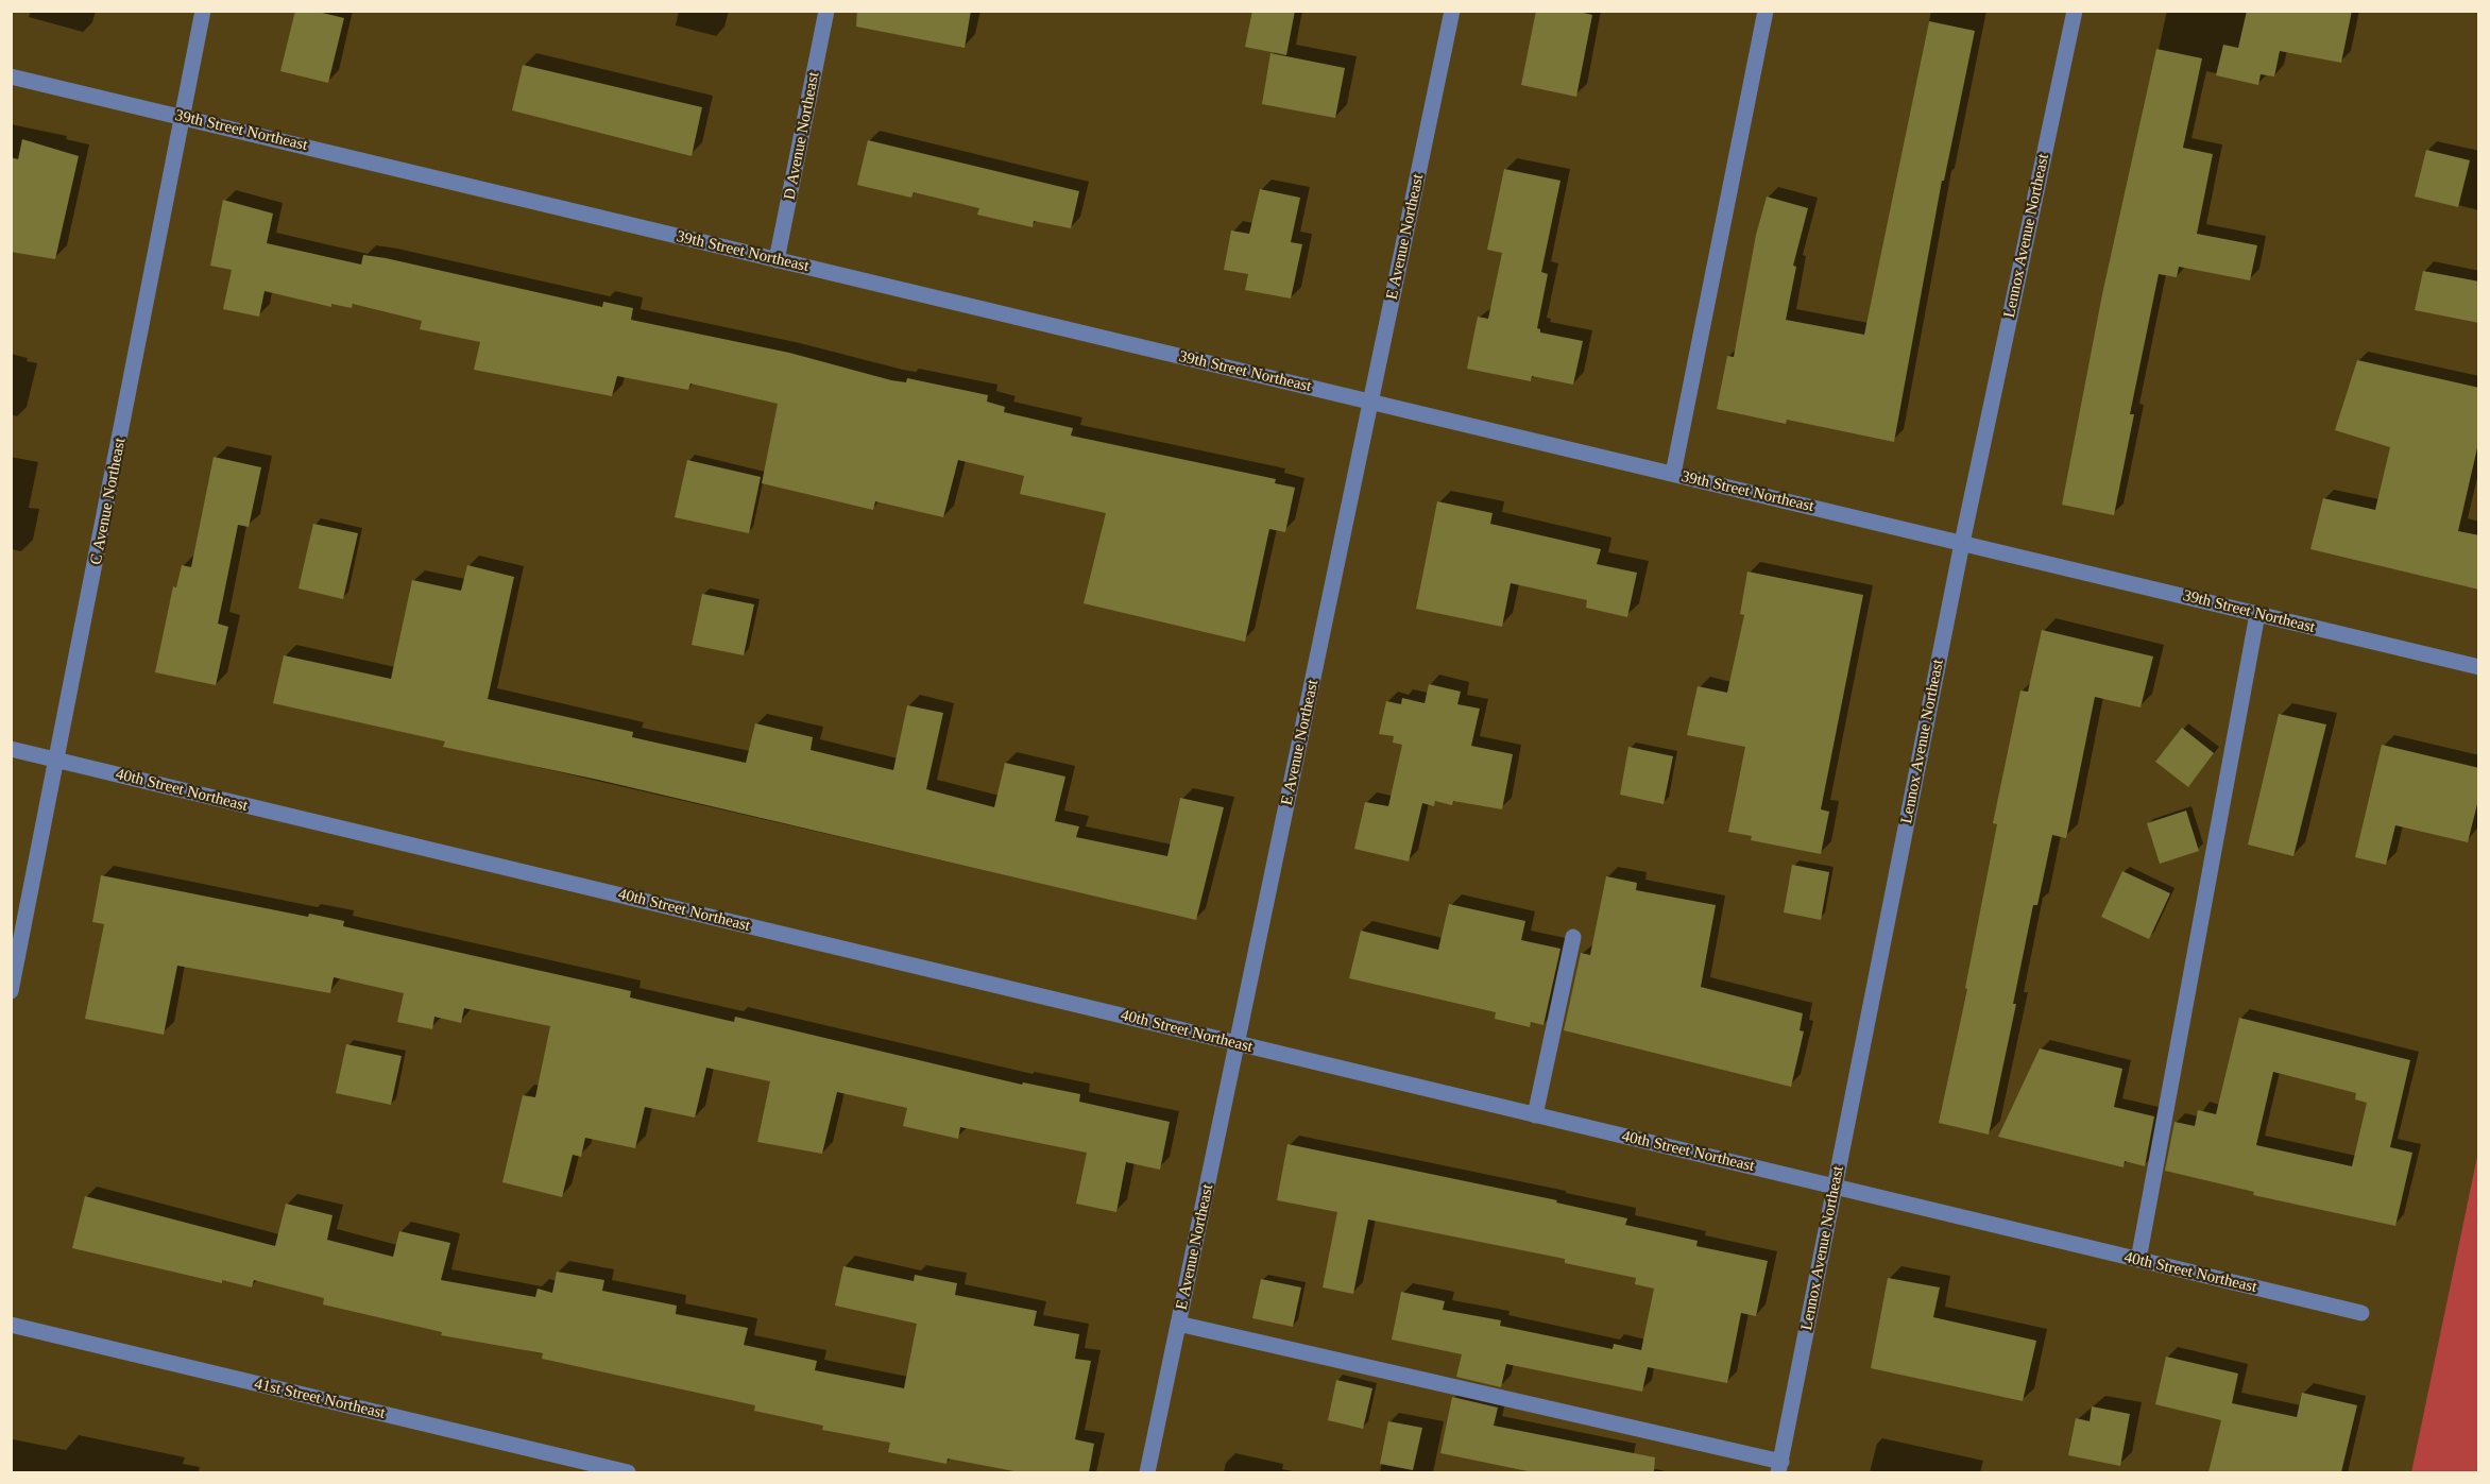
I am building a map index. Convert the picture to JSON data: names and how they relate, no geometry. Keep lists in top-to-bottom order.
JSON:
{
  "streets": {
    "street": [
      "39th Street Northeast",
      "D Avenue Northeast",
      "Lennox Avenue Northeast",
      "E Avenue Northeast",
      "C Avenue Northeast",
      "40th Street Northeast",
      "41st Street Northeast"
    ]
  },
  "crossings": [
    ["39th Street Northeast", "D Avenue Northeast"],
    ["39th Street Northeast", "Lennox Avenue Northeast"],
    ["39th Street Northeast", "E Avenue Northeast"],
    ["39th Street Northeast", "C Avenue Northeast"],
    ["Lennox Avenue Northeast", "40th Street Northeast"],
    ["E Avenue Northeast", "40th Street Northeast"],
    ["C Avenue Northeast", "40th Street Northeast"]
  ]
}
